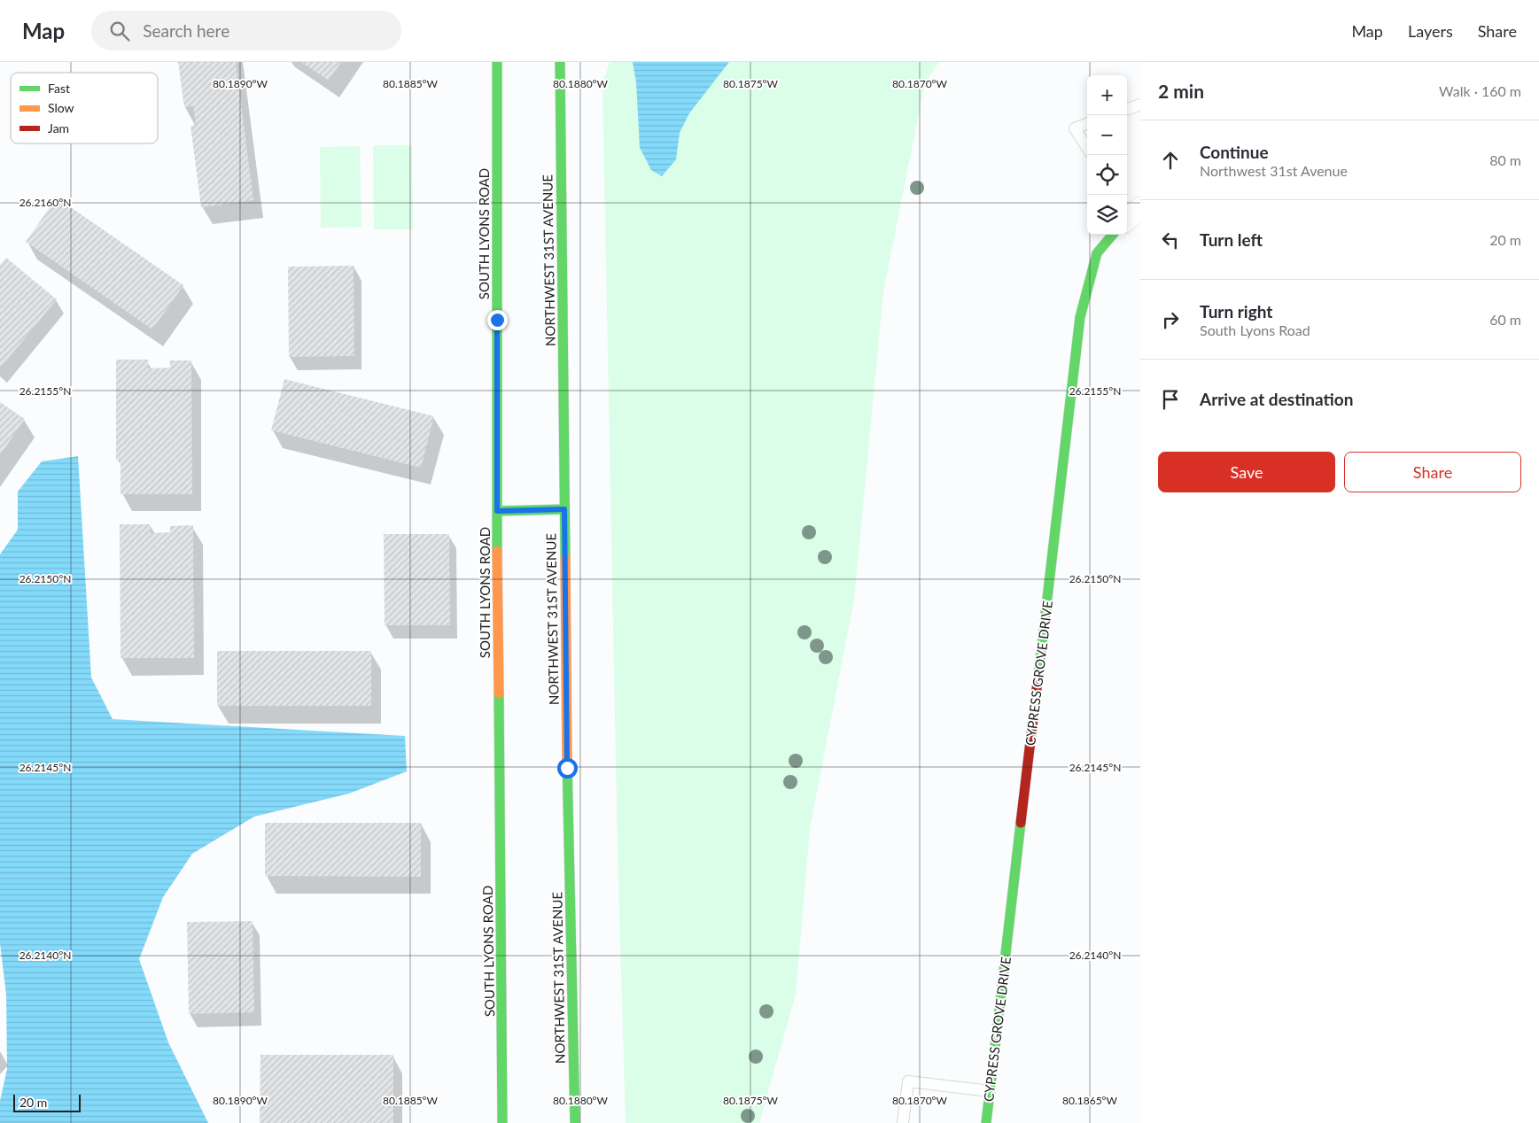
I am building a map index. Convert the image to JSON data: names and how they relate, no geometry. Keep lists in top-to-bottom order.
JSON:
{
  "streets": {
    "main road": ["SOUTH LYONS ROAD", "NORTHWEST 31ST AVENUE", "CYPRESS GROVE DRIVE"]
  },
  "legend": ["Fast", "Slow", "Jam"],
  "scale_bar": "20 m",
  "page": {
    "header": "Map",
    "search": "Search here",
    "nav": ["Map", "Layers", "Share"],
    "heading": ["2 min", "Walk · 160 m"],
    "map_buttons": ["+", "−"],
    "list": [
      ["Continue", "Northwest 31st Avenue", "80 m"],
      ["Turn left", "20 m"],
      ["Turn right", "South Lyons Road", "60 m"],
      "Arrive at destination"
    ],
    "buttons": ["Save", "Share"],
    "scale": "20 m"
  },
  "coordinates": [
    "80.1890°W",
    "80.1885°W",
    "80.1880°W",
    "80.1875°W",
    "80.1870°W",
    "26.2160°N",
    "26.2155°N",
    "26.2150°N",
    "26.2145°N",
    "26.2140°N",
    "80.1865°W"
  ]
}
